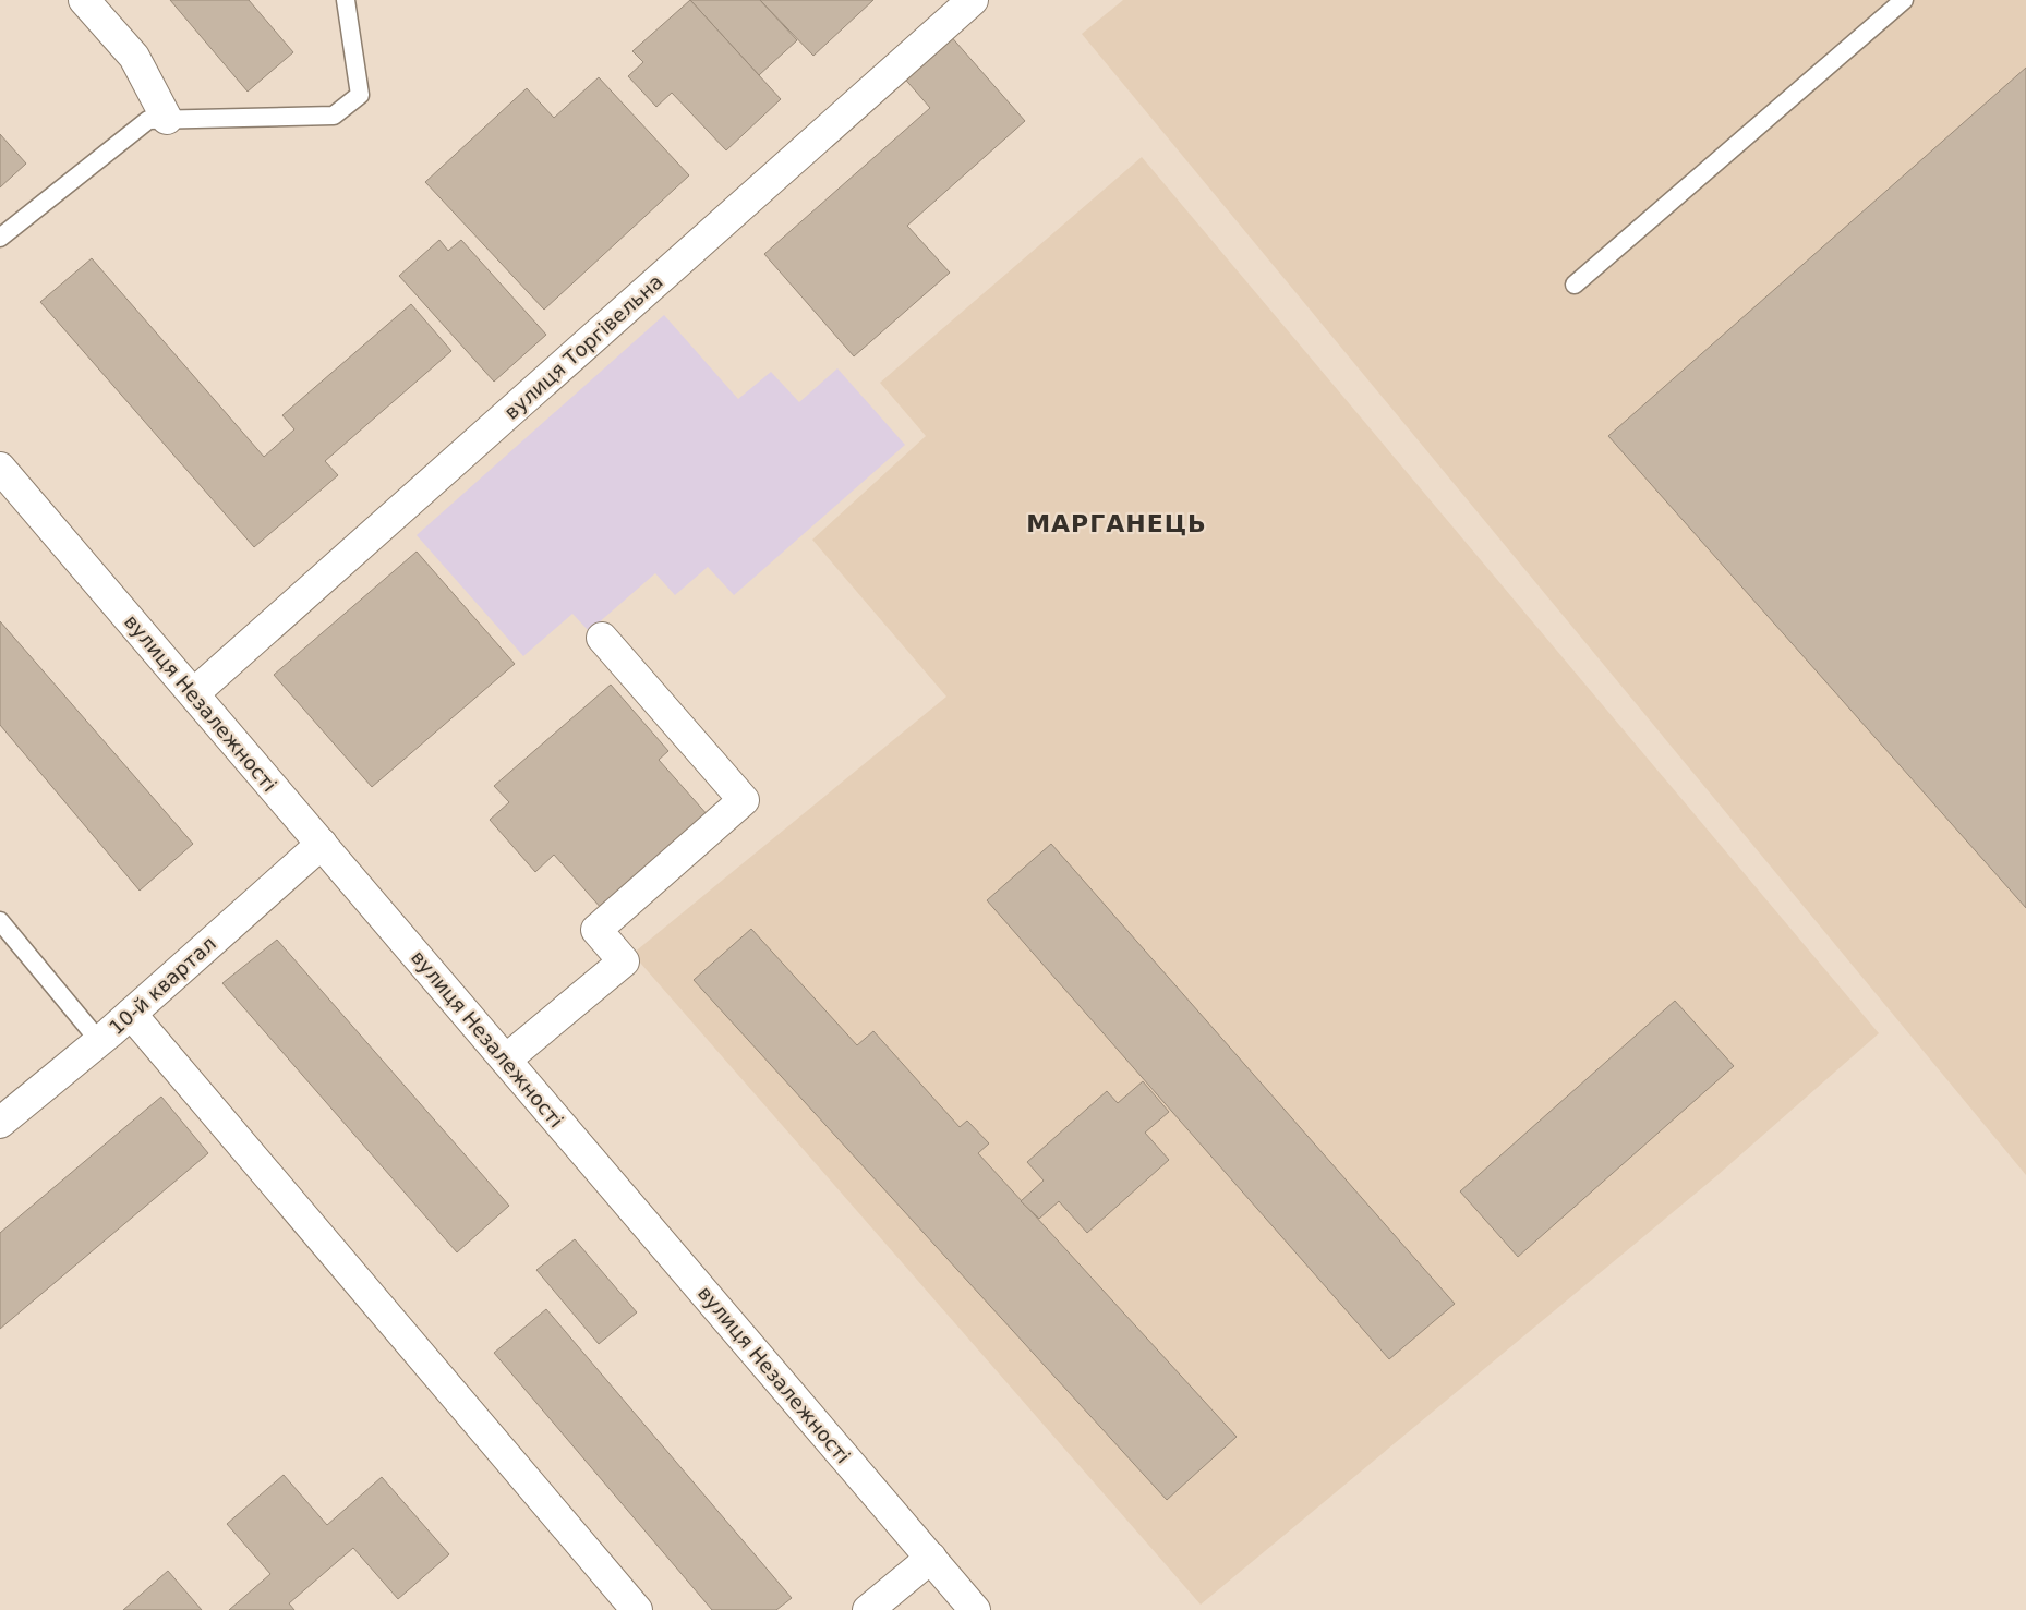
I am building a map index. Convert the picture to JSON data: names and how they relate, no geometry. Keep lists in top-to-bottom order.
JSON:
{
  "streets": {
    "street": ["вулиця Торгівельна", "вулиця Незалежності", "10-й квартал"]
  },
  "crossings": [
    ["вулиця Торгівельна", "вулиця Незалежності"],
    ["вулиця Незалежності", "10-й квартал"]
  ],
  "districts": ["МАРГАНЕЦЬ"]
}
